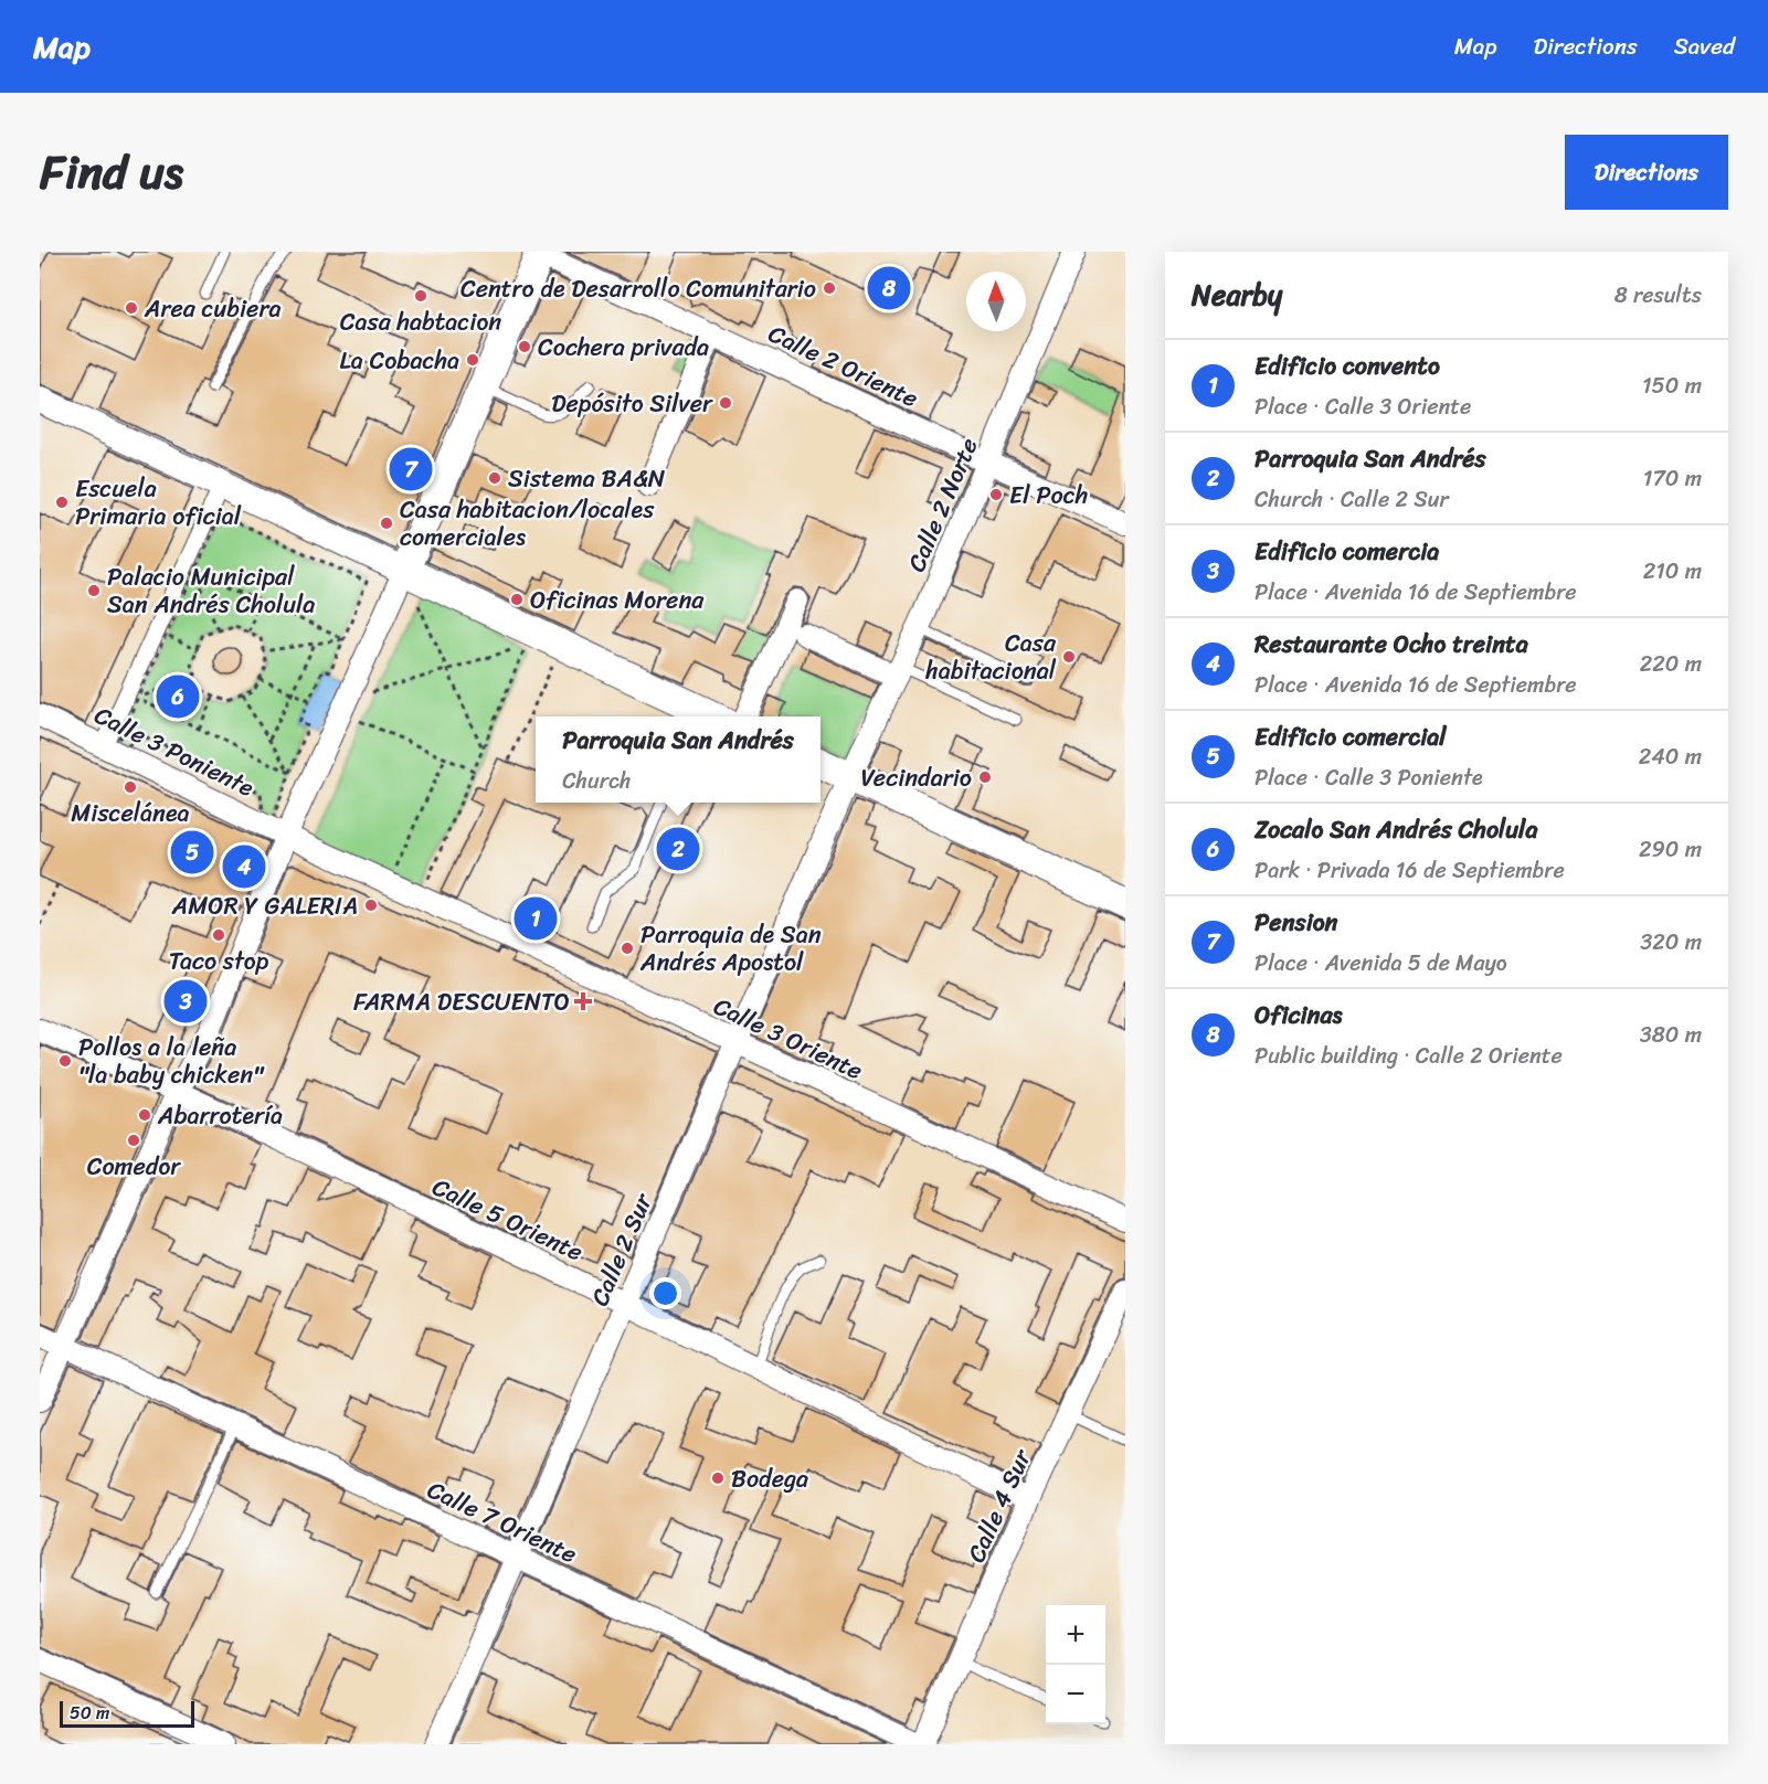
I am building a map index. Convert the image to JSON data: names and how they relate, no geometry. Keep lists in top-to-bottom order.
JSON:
{
  "streets": {
    "street": [
      "Calle 2 Oriente",
      "Calle 2 Norte",
      "Calle 3 Poniente",
      "Calle 3 Oriente",
      "Calle 5 Oriente",
      "Calle 2 Sur",
      "Calle 4 Sur",
      "Calle 7 Oriente"
    ]
  },
  "crossings": [
    ["Calle 2 Oriente", "Calle 2 Norte"],
    ["Calle 2 Norte", "Calle 2 Sur"],
    ["Calle 3 Poniente", "Calle 3 Oriente"],
    ["Calle 3 Oriente", "Calle 2 Sur"],
    ["Calle 5 Oriente", "Calle 2 Sur"],
    ["Calle 5 Oriente", "Calle 4 Sur"],
    ["Calle 2 Sur", "Calle 7 Oriente"],
    ["Calle 4 Sur", "Calle 7 Oriente"]
  ],
  "places": {
    "other": [
      "Centro de Desarrollo Comunitario",
      "Casa habtacion",
      "Area cubiera",
      "Cochera privada",
      "La Cobacha",
      "Depósito Silver",
      "Sistema BA&N",
      "El Poch",
      "Escuela Primaria oficial",
      "Casa habitacion/locales comerciales",
      "Palacio Municipal San Andrés Cholula",
      "Oficinas Morena",
      "Casa habitacional",
      "Vecindario",
      "Miscelánea",
      "AMOR Y GALERIA",
      "Taco stop",
      "Parroquia de San Andrés Apostol",
      "Pollos a la leña \"la baby chicken\"",
      "Abarrotería",
      "Comedor",
      "Bodega"
    ],
    "health": ["FARMA DESCUENTO"]
  },
  "scale_bar": "50 m",
  "north": "top",
  "page": {
    "header": "Map",
    "nav": ["Map", "Directions", "Saved"],
    "title": "Find us",
    "buttons": "Directions",
    "heading": ["Nearby", "8 results"],
    "pins": [
      "8",
      "7",
      "6",
      "2",
      "5",
      "4",
      "1",
      "3"
    ],
    "list": [
      {
        "mark": "1",
        "name": "Edificio convento",
        "note": "Place · Calle 3 Oriente",
        "value": "150 m"
      },
      {
        "mark": "2",
        "name": "Parroquia San Andrés",
        "note": "Church · Calle 2 Sur",
        "value": "170 m"
      },
      {
        "mark": "3",
        "name": "Edificio comercia",
        "note": "Place · Avenida 16 de Septiembre",
        "value": "210 m"
      },
      {
        "mark": "4",
        "name": "Restaurante Ocho treinta",
        "note": "Place · Avenida 16 de Septiembre",
        "value": "220 m"
      },
      {
        "mark": "5",
        "name": "Edificio comercial",
        "note": "Place · Calle 3 Poniente",
        "value": "240 m"
      },
      {
        "mark": "6",
        "name": "Zocalo San Andrés Cholula",
        "note": "Park · Privada 16 de Septiembre",
        "value": "290 m"
      },
      {
        "mark": "7",
        "name": "Pension",
        "note": "Place · Avenida 5 de Mayo",
        "value": "320 m"
      },
      {
        "mark": "8",
        "name": "Oficinas",
        "note": "Public building · Calle 2 Oriente",
        "value": "380 m"
      }
    ],
    "popup": ["Parroquia San Andrés", "Church"],
    "map_buttons": ["+", "−"],
    "scale": "50 m"
  }
}
